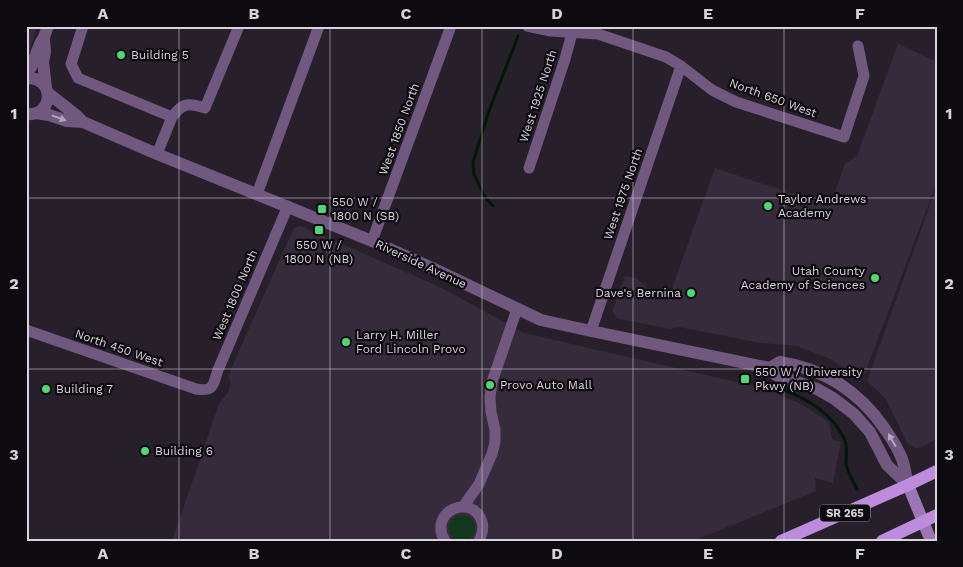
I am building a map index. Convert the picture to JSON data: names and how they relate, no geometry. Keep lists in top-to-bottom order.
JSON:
{
  "streets": {
    "main road": ["Riverside Avenue", "SR 265"],
    "street": [
      "West 1925 North",
      "North 650 West",
      "West 1850 North",
      "West 1975 North",
      "West 1800 North",
      "North 450 West"
    ]
  },
  "crossings": [
    ["West 1925 North", "North 650 West"],
    ["North 650 West", "West 1975 North"],
    ["West 1850 North", "Riverside Avenue"],
    ["West 1975 North", "Riverside Avenue"],
    ["Riverside Avenue", "West 1800 North"],
    ["Riverside Avenue", "SR 265"],
    ["West 1800 North", "North 450 West"]
  ],
  "places": {
    "other": [
      "Building 5",
      "Taylor Andrews Academy",
      "Utah County Academy of Sciences",
      "Dave's Bernina",
      "Larry H. Miller Ford Lincoln Provo",
      "Provo Auto Mall",
      "Building 7",
      "Building 6"
    ],
    "transit": ["550 W / 1800 N (SB)", "550 W / 1800 N (NB)", "550 W / University Pkwy (NB)"]
  },
  "grid": {
    "columns": [
      "A",
      "B",
      "C",
      "D",
      "E",
      "F"
    ],
    "rows": ["1", "2", "3"]
  }
}
